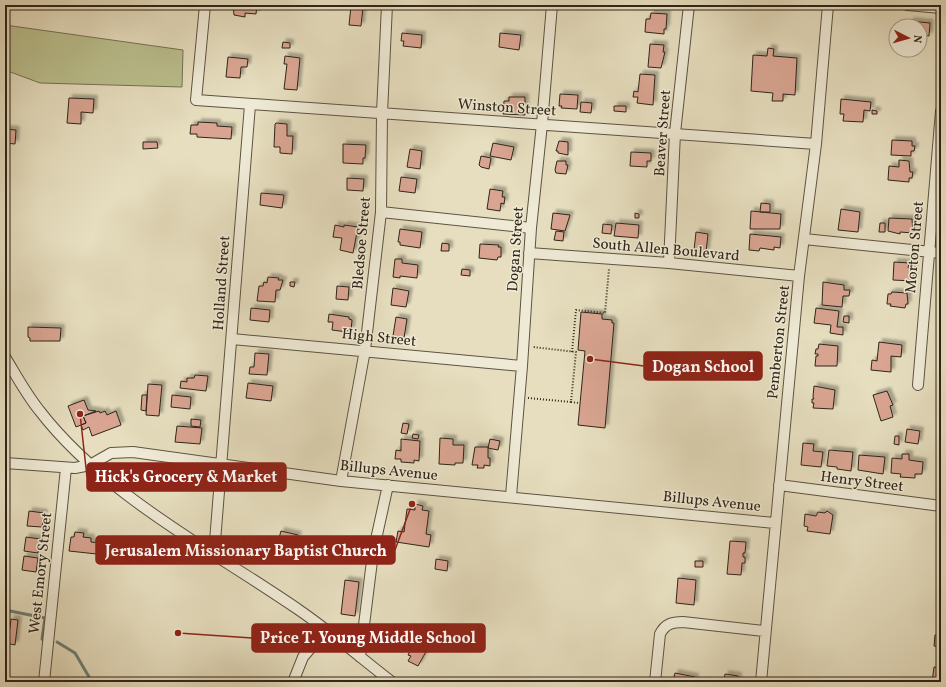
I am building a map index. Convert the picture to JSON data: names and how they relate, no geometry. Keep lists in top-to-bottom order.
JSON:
{
  "streets": {
    "street": [
      "Winston Street",
      "Beaver Street",
      "Bledsoe Street",
      "Morton Street",
      "Dogan Street",
      "South Allen Boulevard",
      "Holland Street",
      "High Street",
      "Pemberton Street",
      "Billups Avenue",
      "Henry Street",
      "West Emory Street"
    ]
  },
  "crossings": [
    ["Winston Street", "Beaver Street"],
    ["Winston Street", "Bledsoe Street"],
    ["Winston Street", "Dogan Street"],
    ["Winston Street", "Holland Street"],
    ["Winston Street", "Pemberton Street"],
    ["Beaver Street", "South Allen Boulevard"],
    ["Bledsoe Street", "High Street"],
    ["Bledsoe Street", "Billups Avenue"],
    ["Dogan Street", "South Allen Boulevard"],
    ["Dogan Street", "High Street"],
    ["Dogan Street", "Billups Avenue"],
    ["South Allen Boulevard", "Pemberton Street"],
    ["Holland Street", "High Street"],
    ["Holland Street", "Billups Avenue"],
    ["Pemberton Street", "Billups Avenue"],
    ["Pemberton Street", "Henry Street"],
    ["Billups Avenue", "West Emory Street"]
  ],
  "places": [
    "Dogan School",
    "Hick's Grocery & Market",
    "Jerusalem Missionary Baptist Church",
    "Price T. Young Middle School"
  ],
  "north": "right"
}
